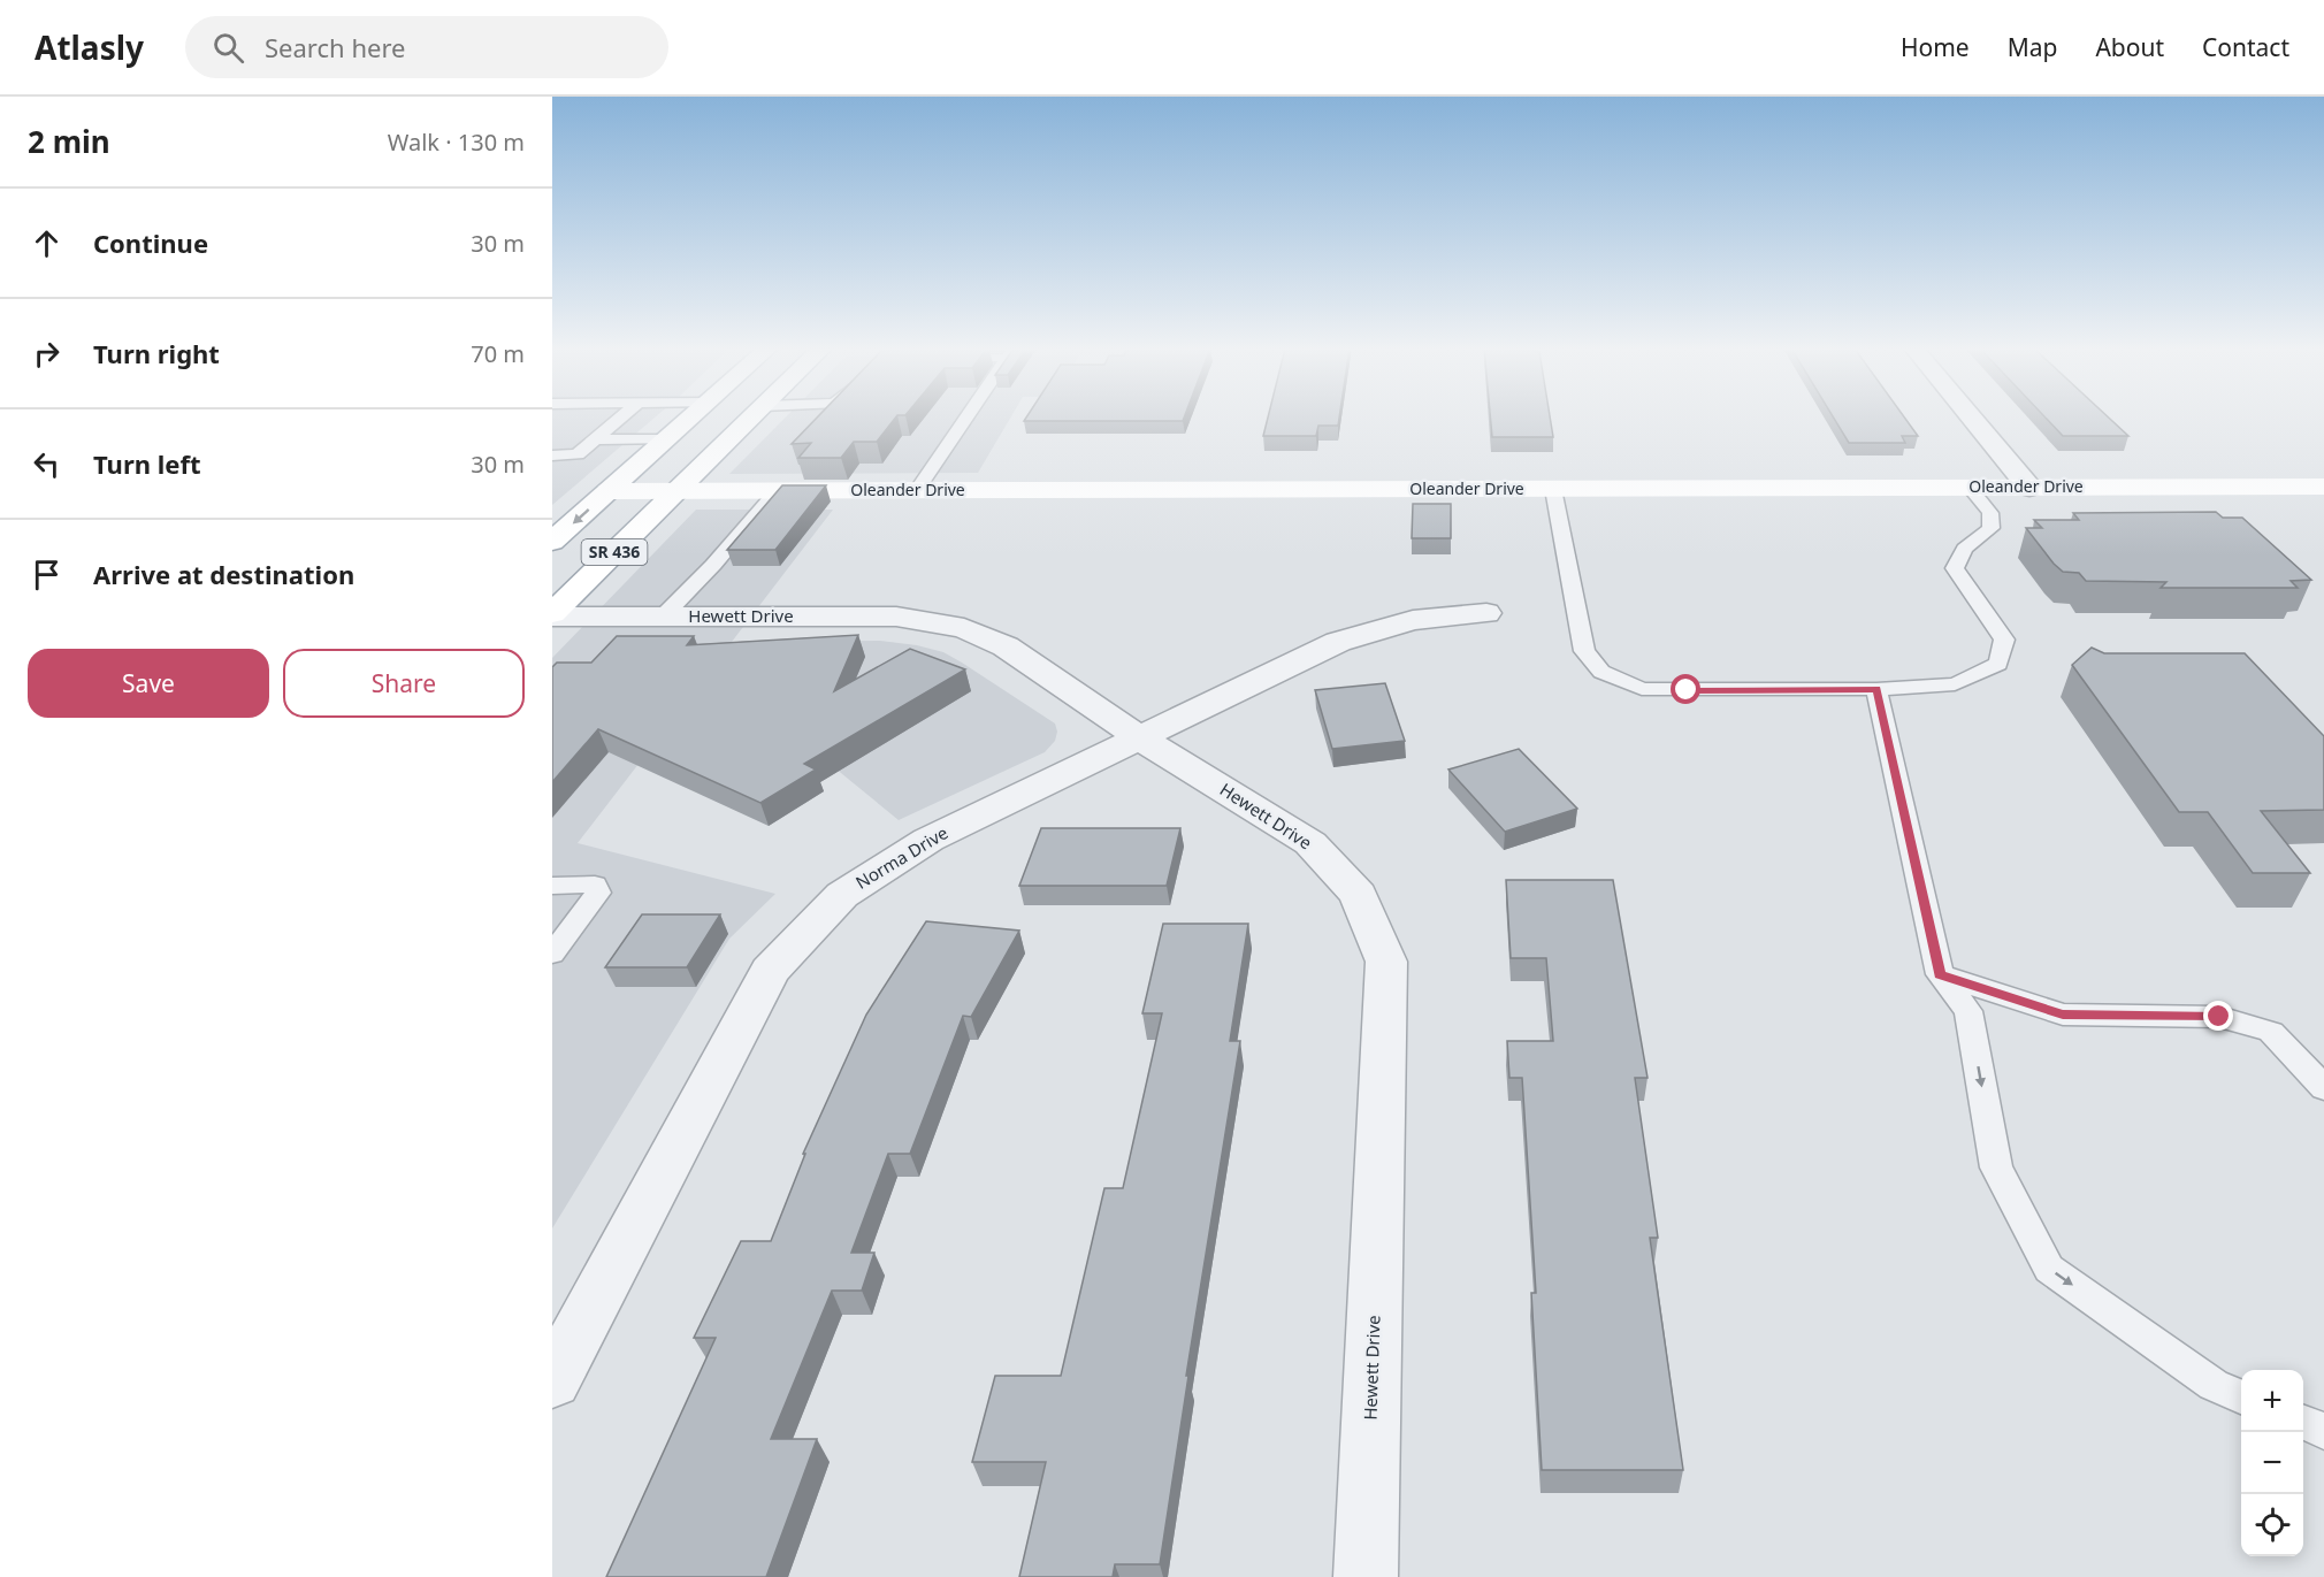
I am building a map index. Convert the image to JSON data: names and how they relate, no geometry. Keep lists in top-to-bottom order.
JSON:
{
  "streets": {
    "street": [
      "Oleander Drive",
      "SR 436",
      "Hewett Drive",
      "Norma Drive"
    ]
  },
  "crossings": [
    ["Oleander Drive", "SR 436"],
    ["SR 436", "Hewett Drive"],
    ["Hewett Drive", "Norma Drive"]
  ],
  "page": {
    "header": "Atlasly",
    "search": "Search here",
    "nav": [
      "Home",
      "Map",
      "About",
      "Contact"
    ],
    "heading": ["2 min", "Walk · 130 m"],
    "list": [
      ["Continue", "30 m"],
      ["Turn right", "70 m"],
      ["Turn left", "30 m"],
      "Arrive at destination"
    ],
    "buttons": ["Save", "Share"],
    "map_buttons": ["+", "−"]
  }
}
